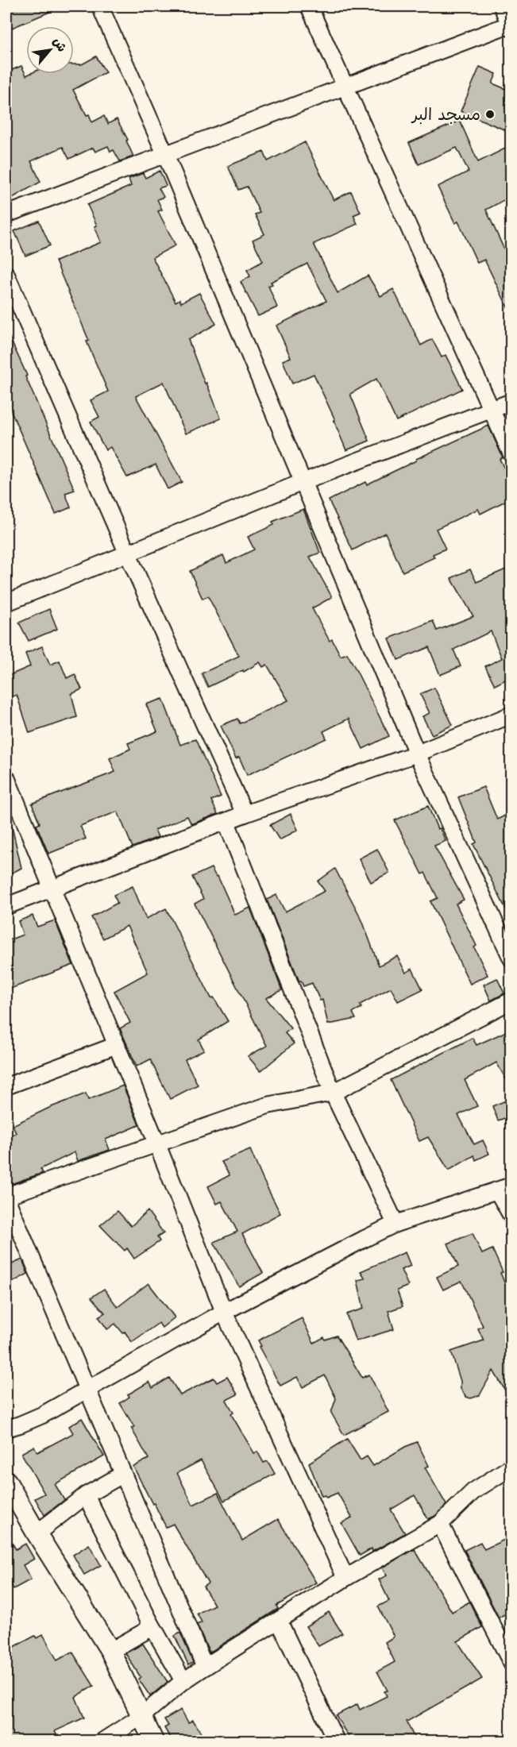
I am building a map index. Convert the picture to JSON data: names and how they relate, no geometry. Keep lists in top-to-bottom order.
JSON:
{
  "places": ["مسجد البر"],
  "north": "top right"
}
